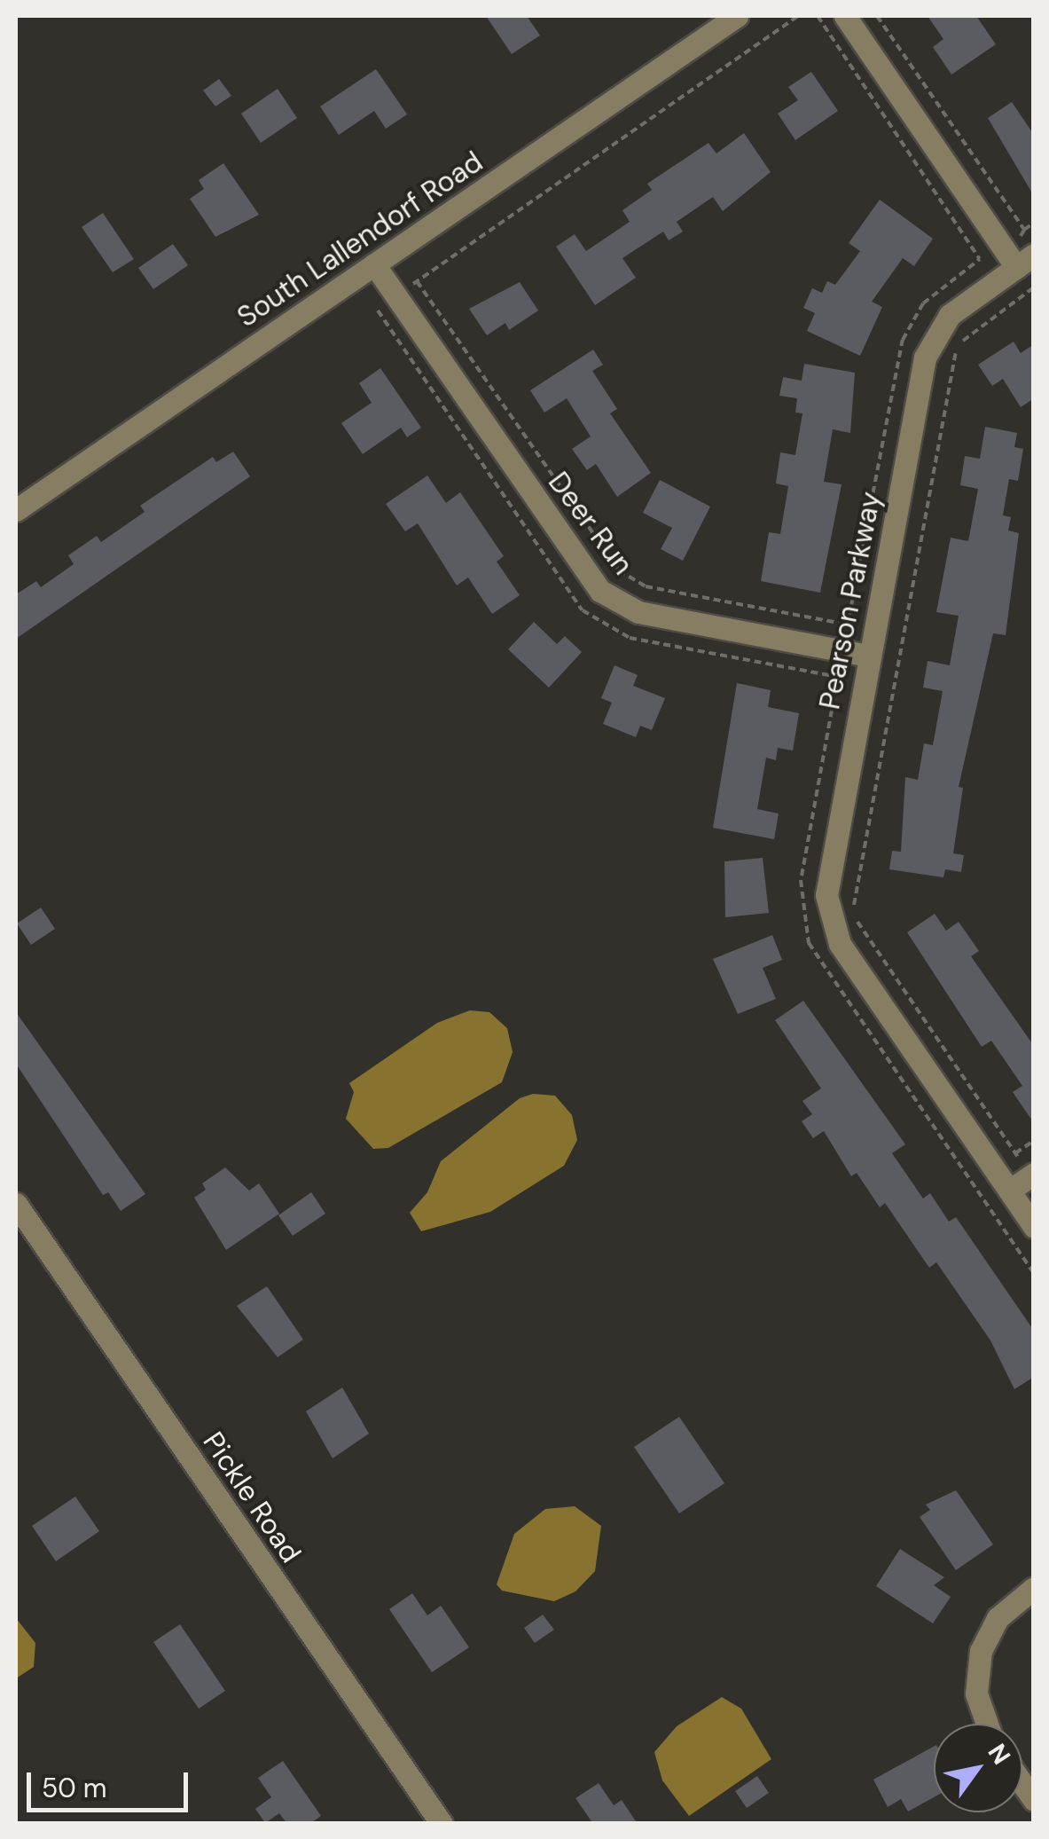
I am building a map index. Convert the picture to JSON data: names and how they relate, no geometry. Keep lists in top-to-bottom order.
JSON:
{
  "streets": {
    "street": [
      "South Lallendorf Road",
      "Deer Run",
      "Pearson Parkway",
      "Pickle Road"
    ]
  },
  "crossings": [
    ["South Lallendorf Road", "Deer Run"],
    ["Deer Run", "Pearson Parkway"]
  ],
  "scale_bar": "50 m",
  "north": "top right"
}
